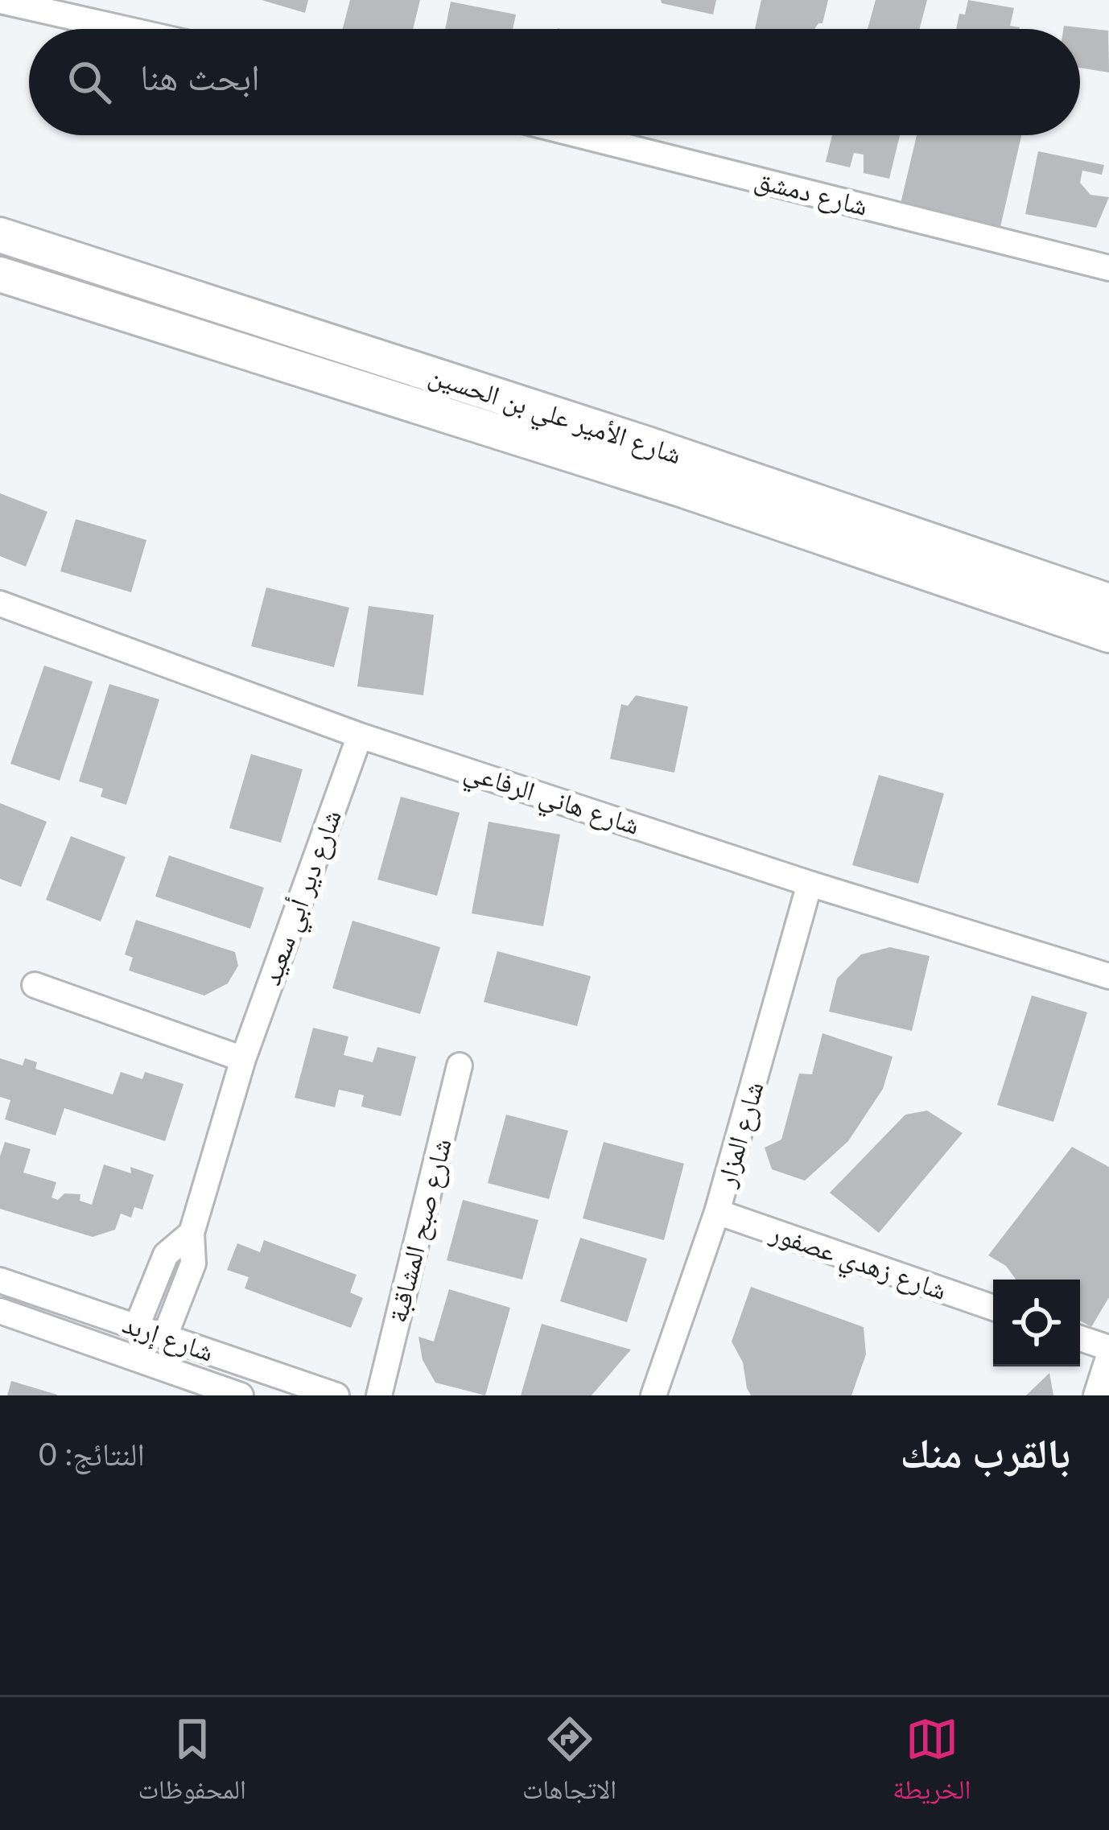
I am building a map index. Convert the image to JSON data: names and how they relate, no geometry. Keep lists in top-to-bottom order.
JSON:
{
  "streets": {
    "main road": ["شارع الأمير علي بن الحسين"],
    "street": [
      "شارع دمشق",
      "شارع هاني الرفاعي",
      "شارع دير أبي سعيد",
      "شارع المزار",
      "شارع صبح المشاقبة",
      "شارع زهدي عصفور",
      "شارع إربد"
    ]
  },
  "crossings": [
    ["شارع هاني الرفاعي", "شارع دير أبي سعيد"],
    ["شارع هاني الرفاعي", "شارع المزار"],
    ["شارع دير أبي سعيد", "شارع إربد"],
    ["شارع المزار", "شارع زهدي عصفور"]
  ],
  "page": {
    "search": "ابحث هنا",
    "heading": ["بالقرب منك", "النتائج: 0"],
    "nav": ["الخريطة", "الاتجاهات", "المحفوظات"]
  }
}
